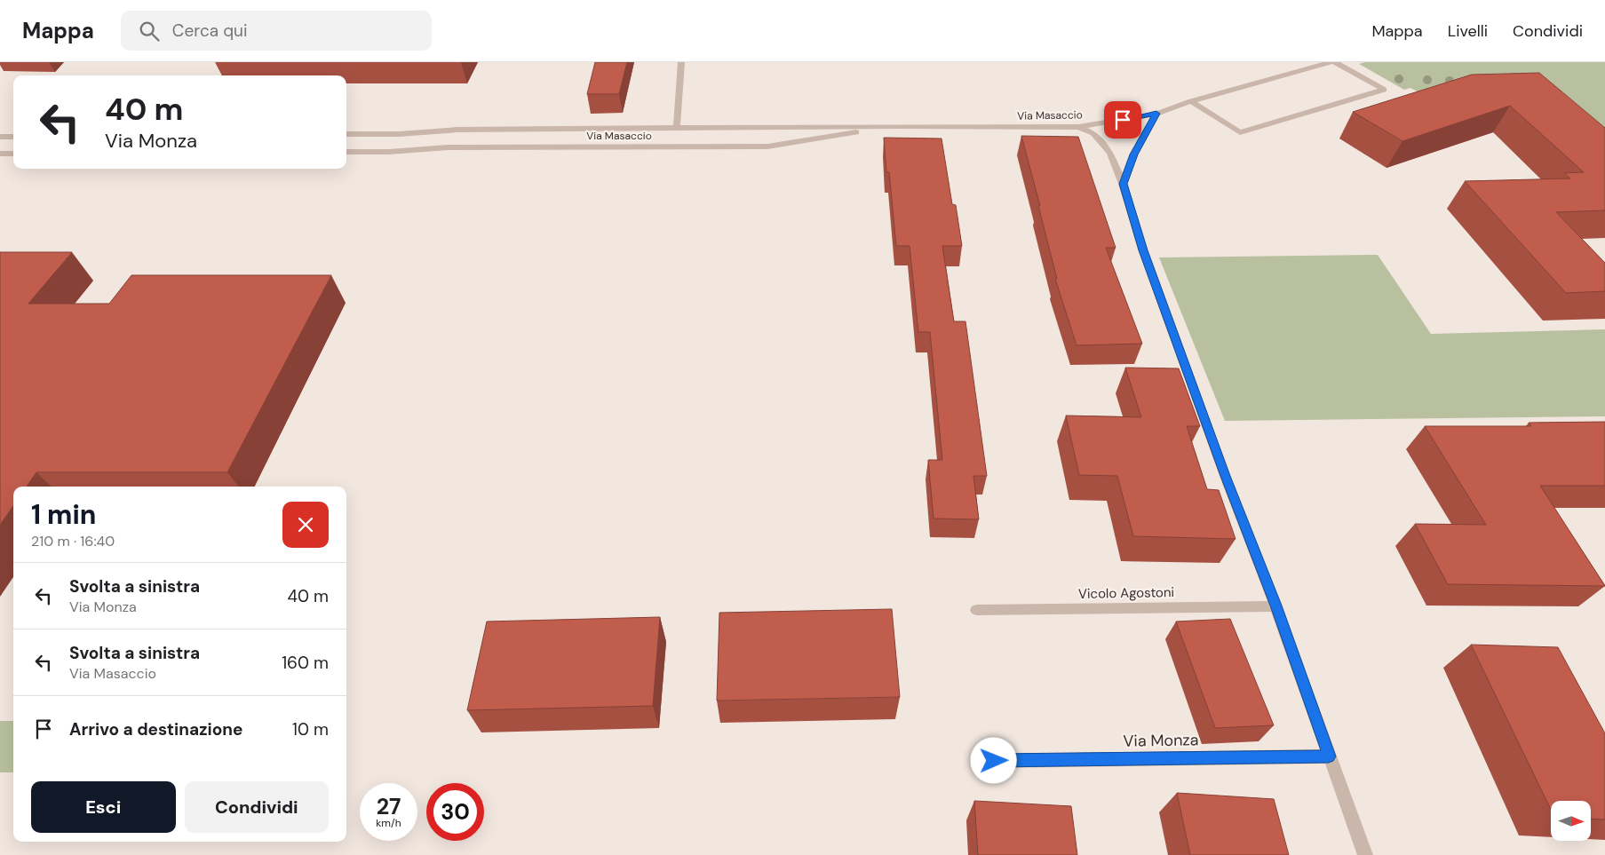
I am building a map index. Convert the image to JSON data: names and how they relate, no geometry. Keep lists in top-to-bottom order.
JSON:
{
  "streets": {
    "street": ["Via Masaccio", "Vicolo Agostoni", "Via Monza"]
  },
  "north": "right",
  "page": {
    "header": "Mappa",
    "search": "Cerca qui",
    "nav": ["Mappa", "Livelli", "Condividi"],
    "turn": ["40 m", "Via Monza"],
    "heading": ["1 min", "210 m · 16:40"],
    "list": [
      {
        "name": "Svolta a sinistra",
        "note": "Via Monza",
        "value": "40 m"
      },
      {
        "name": "Svolta a sinistra",
        "note": "Via Masaccio",
        "value": "160 m"
      },
      {
        "name": "Arrivo a destinazione",
        "value": "10 m"
      }
    ],
    "buttons": ["Esci", "Condividi"],
    "speed": "27 km/h",
    "limit": "30"
  }
}
